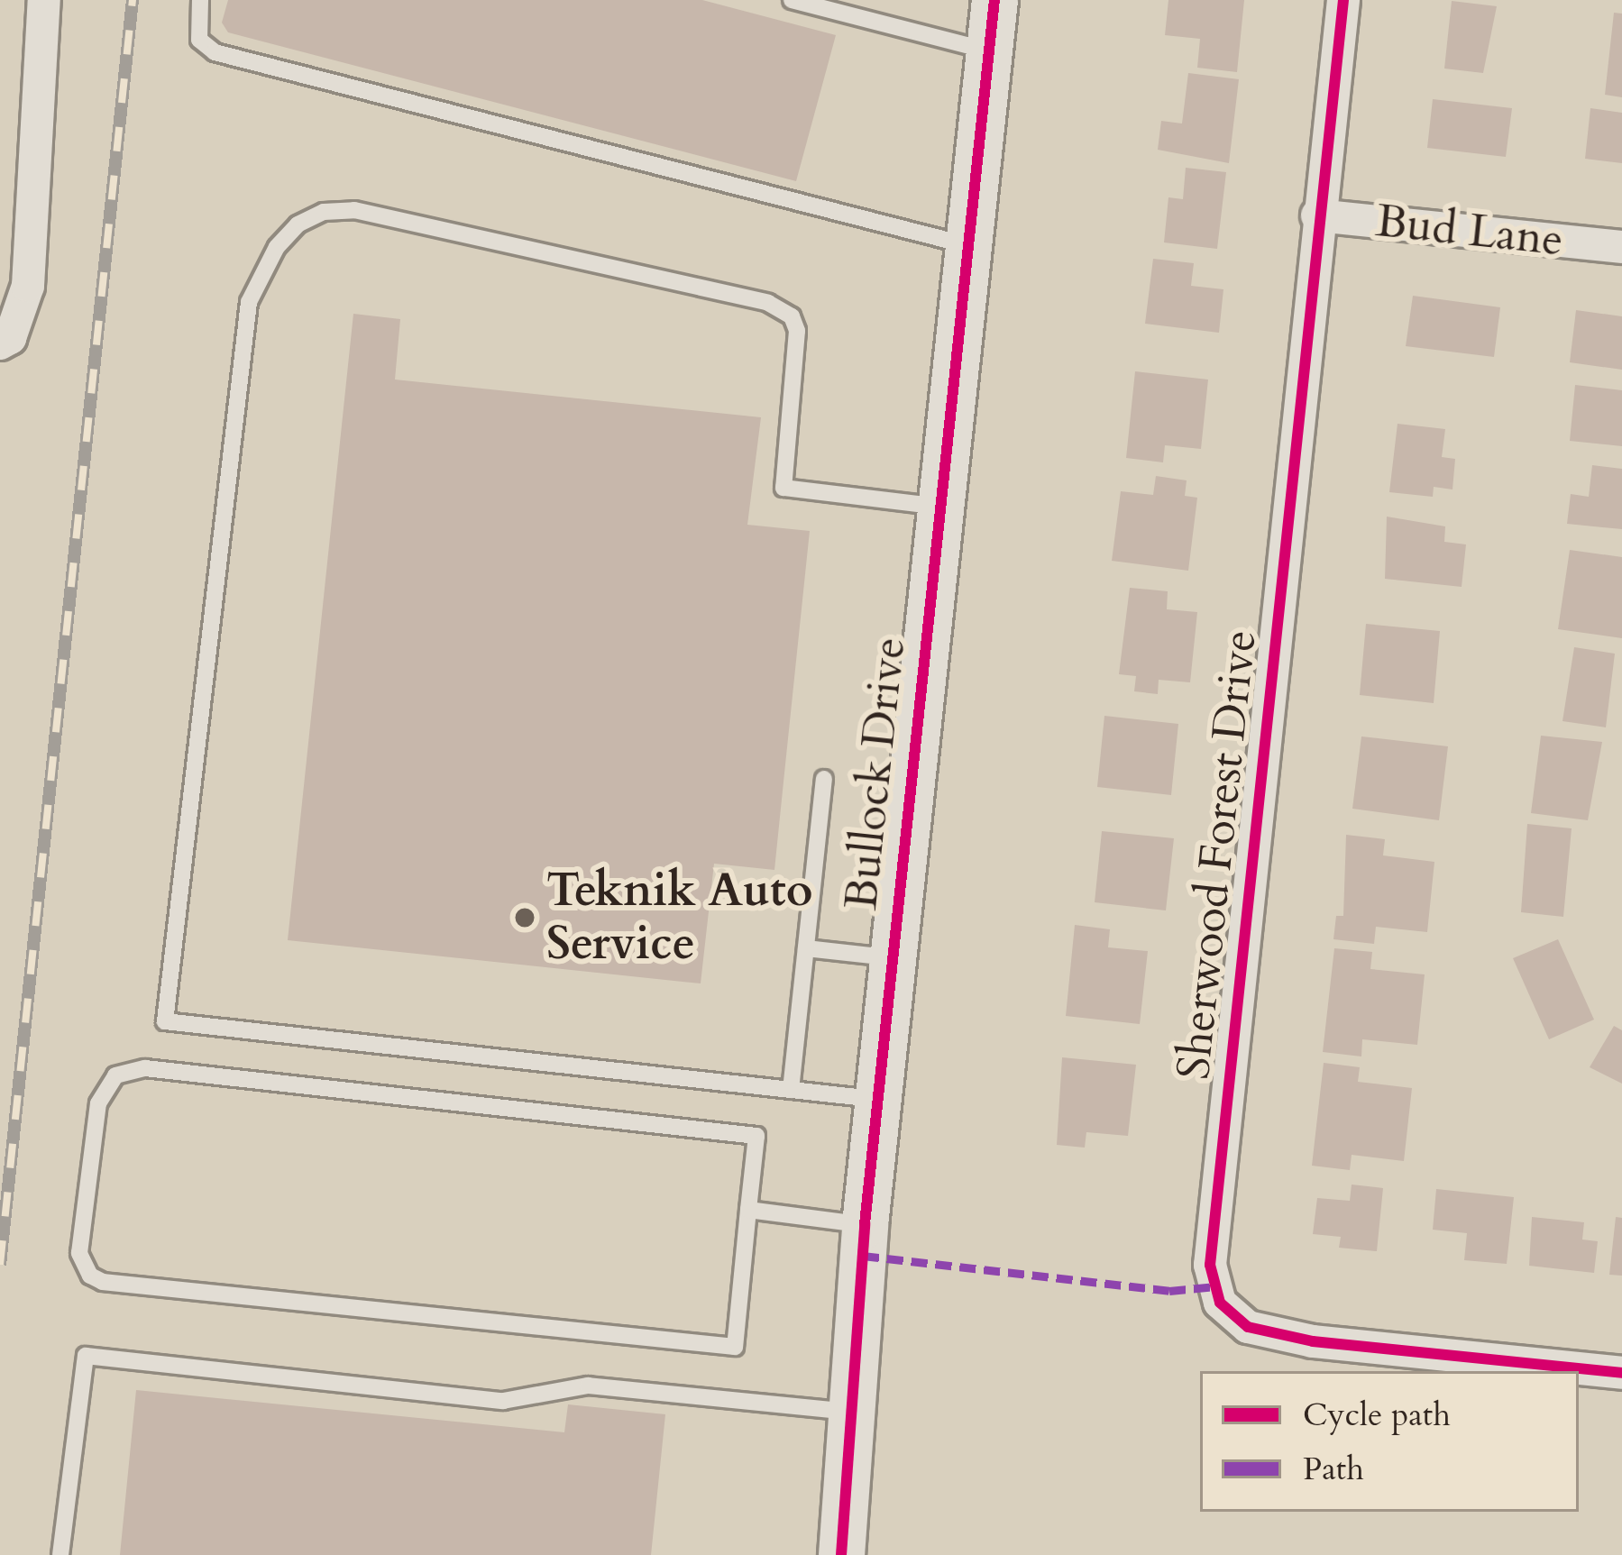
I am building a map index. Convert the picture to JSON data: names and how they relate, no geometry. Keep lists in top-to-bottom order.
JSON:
{
  "streets": {
    "street": ["Bud Lane", "Bullock Drive", "Sherwood Forest Drive"]
  },
  "crossings": [
    ["Bud Lane", "Sherwood Forest Drive"]
  ],
  "places": ["Teknik Auto Service"],
  "legend": ["Cycle path", "Path"]
}
